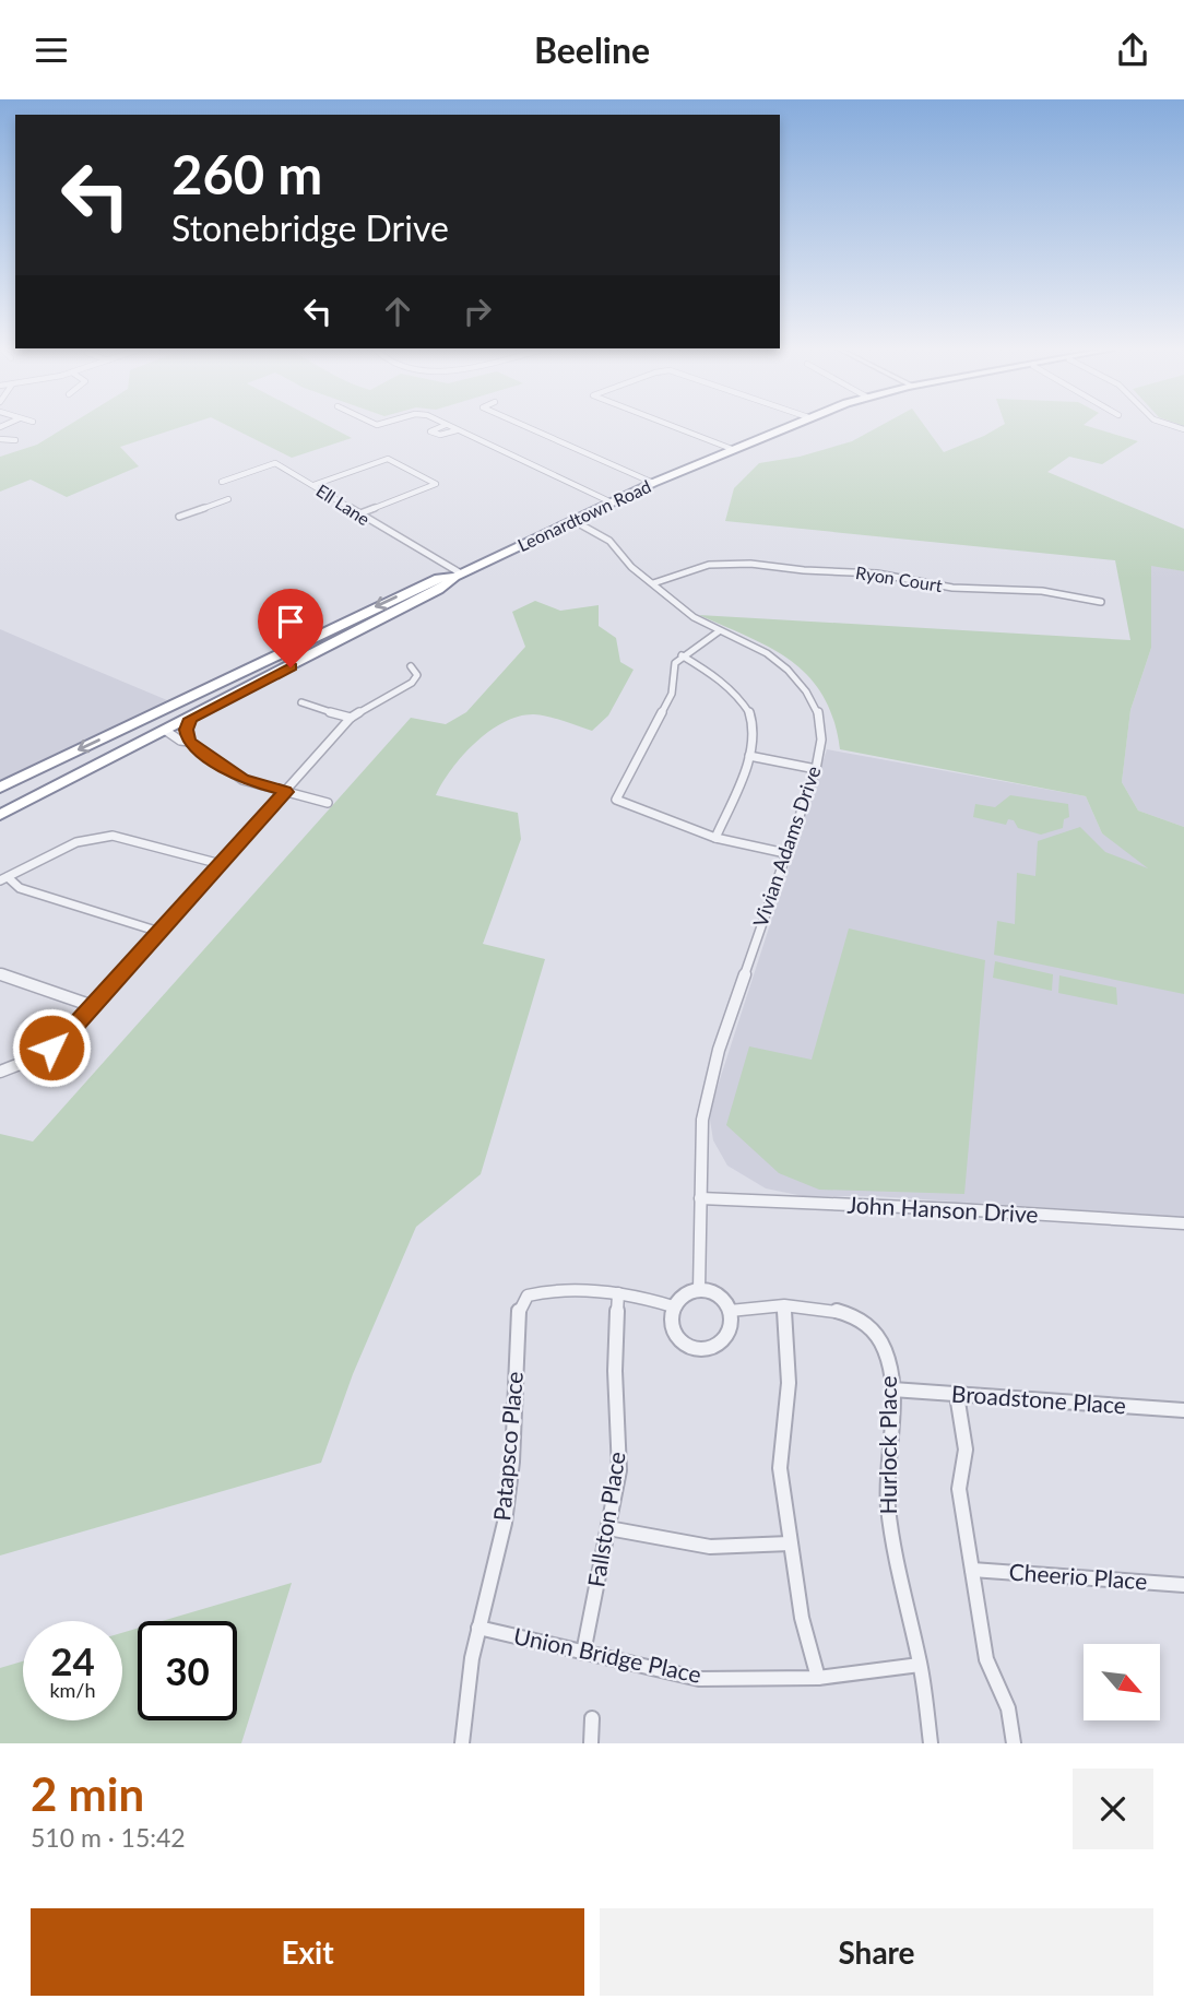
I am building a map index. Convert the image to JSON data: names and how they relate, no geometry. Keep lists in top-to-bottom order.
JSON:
{
  "streets": {
    "highway": ["Leonardtown Road"],
    "street": [
      "Ell Lane",
      "Ryon Court",
      "Vivian Adams Drive",
      "John Hanson Drive",
      "Broadstone Place",
      "Hurlock Place",
      "Patapsco Place",
      "Fallston Place",
      "Cheerio Place",
      "Union Bridge Place"
    ]
  },
  "crossings": [
    ["Ell Lane", "Leonardtown Road"],
    ["Leonardtown Road", "Vivian Adams Drive"],
    ["Ryon Court", "Vivian Adams Drive"],
    ["Vivian Adams Drive", "John Hanson Drive"],
    ["Vivian Adams Drive", "Hurlock Place"],
    ["Vivian Adams Drive", "Patapsco Place"],
    ["Broadstone Place", "Hurlock Place"],
    ["Hurlock Place", "Patapsco Place"],
    ["Hurlock Place", "Union Bridge Place"],
    ["Patapsco Place", "Fallston Place"],
    ["Patapsco Place", "Union Bridge Place"],
    ["Fallston Place", "Union Bridge Place"]
  ],
  "north": "bottom right",
  "page": {
    "header": "Beeline",
    "turn": ["260 m", "Stonebridge Drive"],
    "speed": "24 km/h",
    "limit": "30",
    "heading": ["2 min", "510 m · 15:42"],
    "buttons": ["Exit", "Share"]
  }
}
